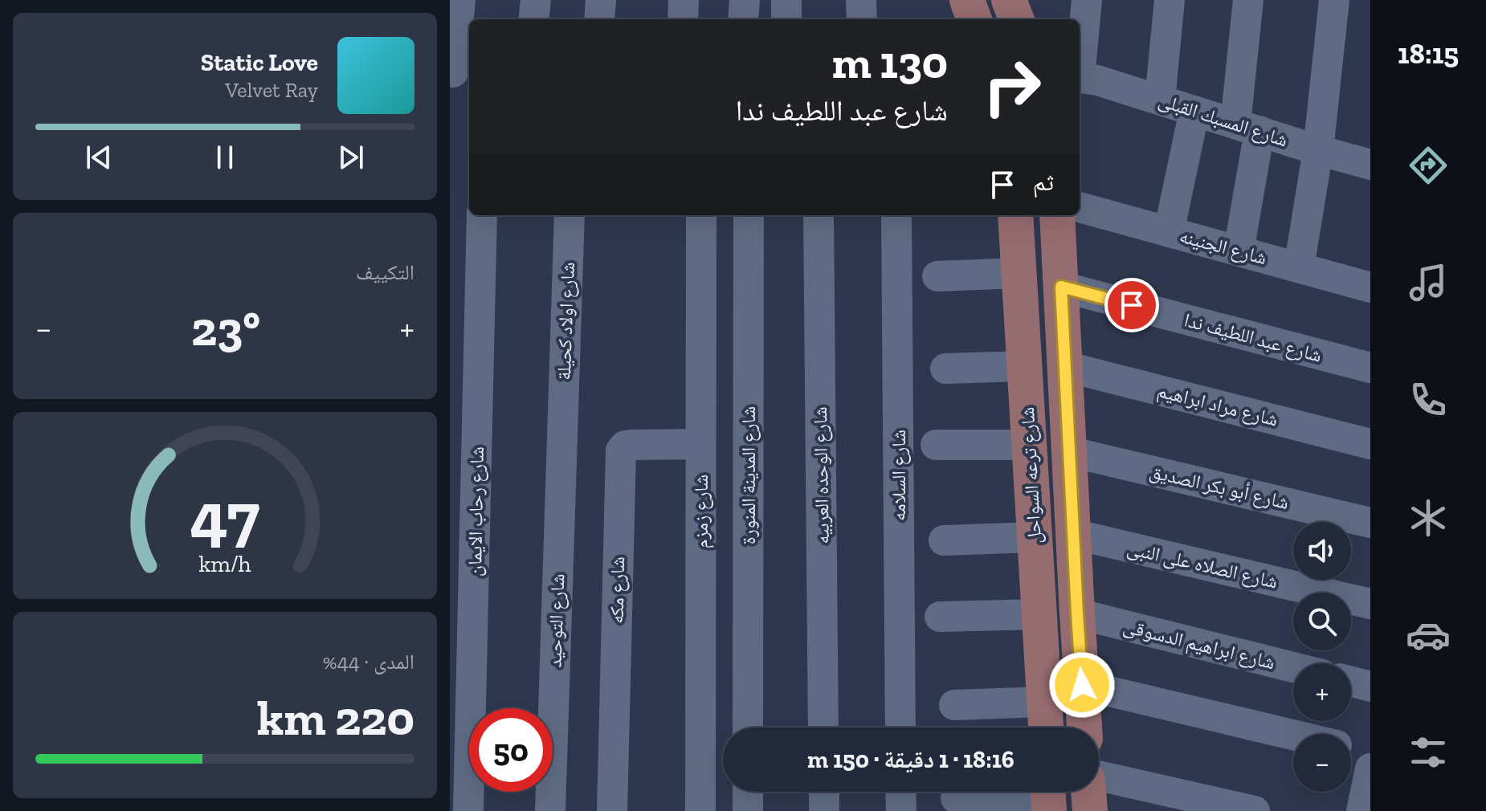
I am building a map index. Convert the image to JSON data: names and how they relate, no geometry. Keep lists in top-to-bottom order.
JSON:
{
  "streets": {
    "main road": ["شارع ترعه السواحل"],
    "street": [
      "شارع المسبك القبلى",
      "شارع الجنينه",
      "شارع اولاد كحيلة",
      "شارع عبد اللطيف ندا",
      "شارع مراد ابراهيم",
      "شارع المدينة المنورة",
      "شارع الوحده العربيه",
      "شارع السلامه",
      "شارع أبو بكر الصديق",
      "شارع رحاب الايمان",
      "شارع زمزم",
      "شارع الصلاه على النبى",
      "شارع مكه",
      "شارع التوحيد",
      "شارع ابراهيم الدسوقى"
    ]
  },
  "crossings": [
    ["شارع اولاد كحيلة", "شارع التوحيد"],
    ["شارع عبد اللطيف ندا", "شارع ترعه السواحل"],
    ["شارع مراد ابراهيم", "شارع ترعه السواحل"],
    ["شارع ترعه السواحل", "شارع أبو بكر الصديق"],
    ["شارع ترعه السواحل", "شارع الصلاه على النبى"],
    ["شارع ترعه السواحل", "شارع ابراهيم الدسوقى"],
    ["شارع زمزم", "شارع مكه"]
  ],
  "page": {
    "tabs": "18:15",
    "turn": ["130 m", "شارع عبد اللطيف ندا"],
    "song": ["Static Love", "Velvet Ray"],
    "then": "ثم",
    "tile": [
      "التكييف",
      ["المدى · 44%", "220 km"]
    ],
    "heat": ["−", "23°", "+"],
    "map_buttons": ["+", "−"],
    "limit": "50",
    "trip": "18:16 · 1 دقيقة · 150 m",
    "gauge": ["47", "km/h"]
  }
}
